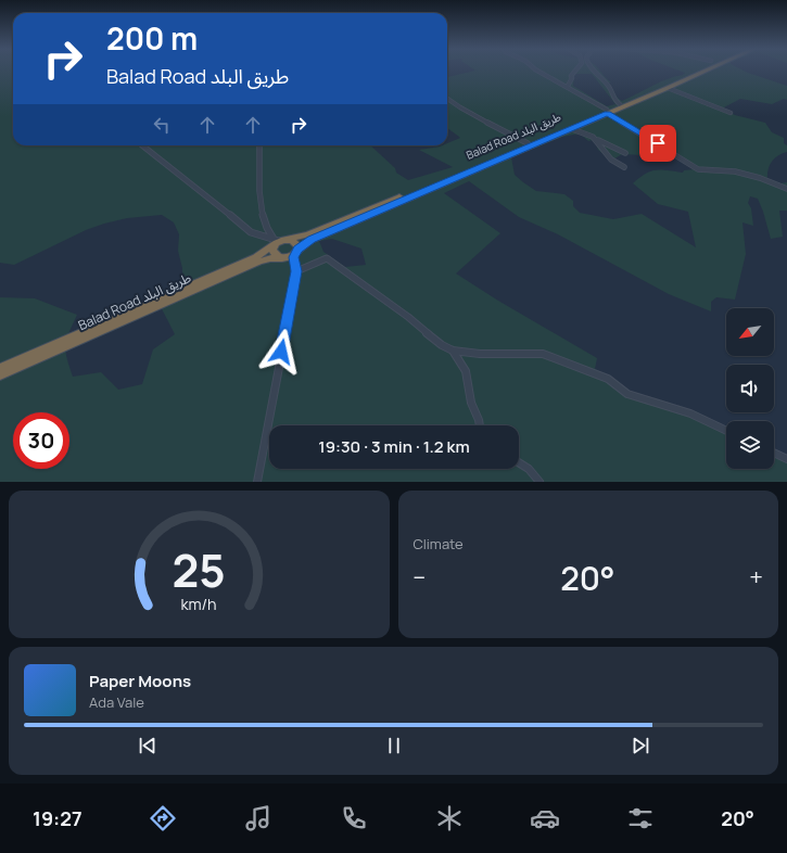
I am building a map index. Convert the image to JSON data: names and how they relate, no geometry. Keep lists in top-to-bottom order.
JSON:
{
  "streets": {
    "highway": ["Balad Road طريق البلد"]
  },
  "north": "bottom left",
  "page": {
    "turn": ["200 m", "Balad Road طريق البلد"],
    "limit": "30",
    "trip": "19:30 · 3 min · 1.2 km",
    "tile": "Climate",
    "heat": ["−", "20°", "+"],
    "song": ["Paper Moons", "Ada Vale"],
    "tabs": ["19:27", "20°"],
    "gauge": ["25", "km/h"]
  }
}
